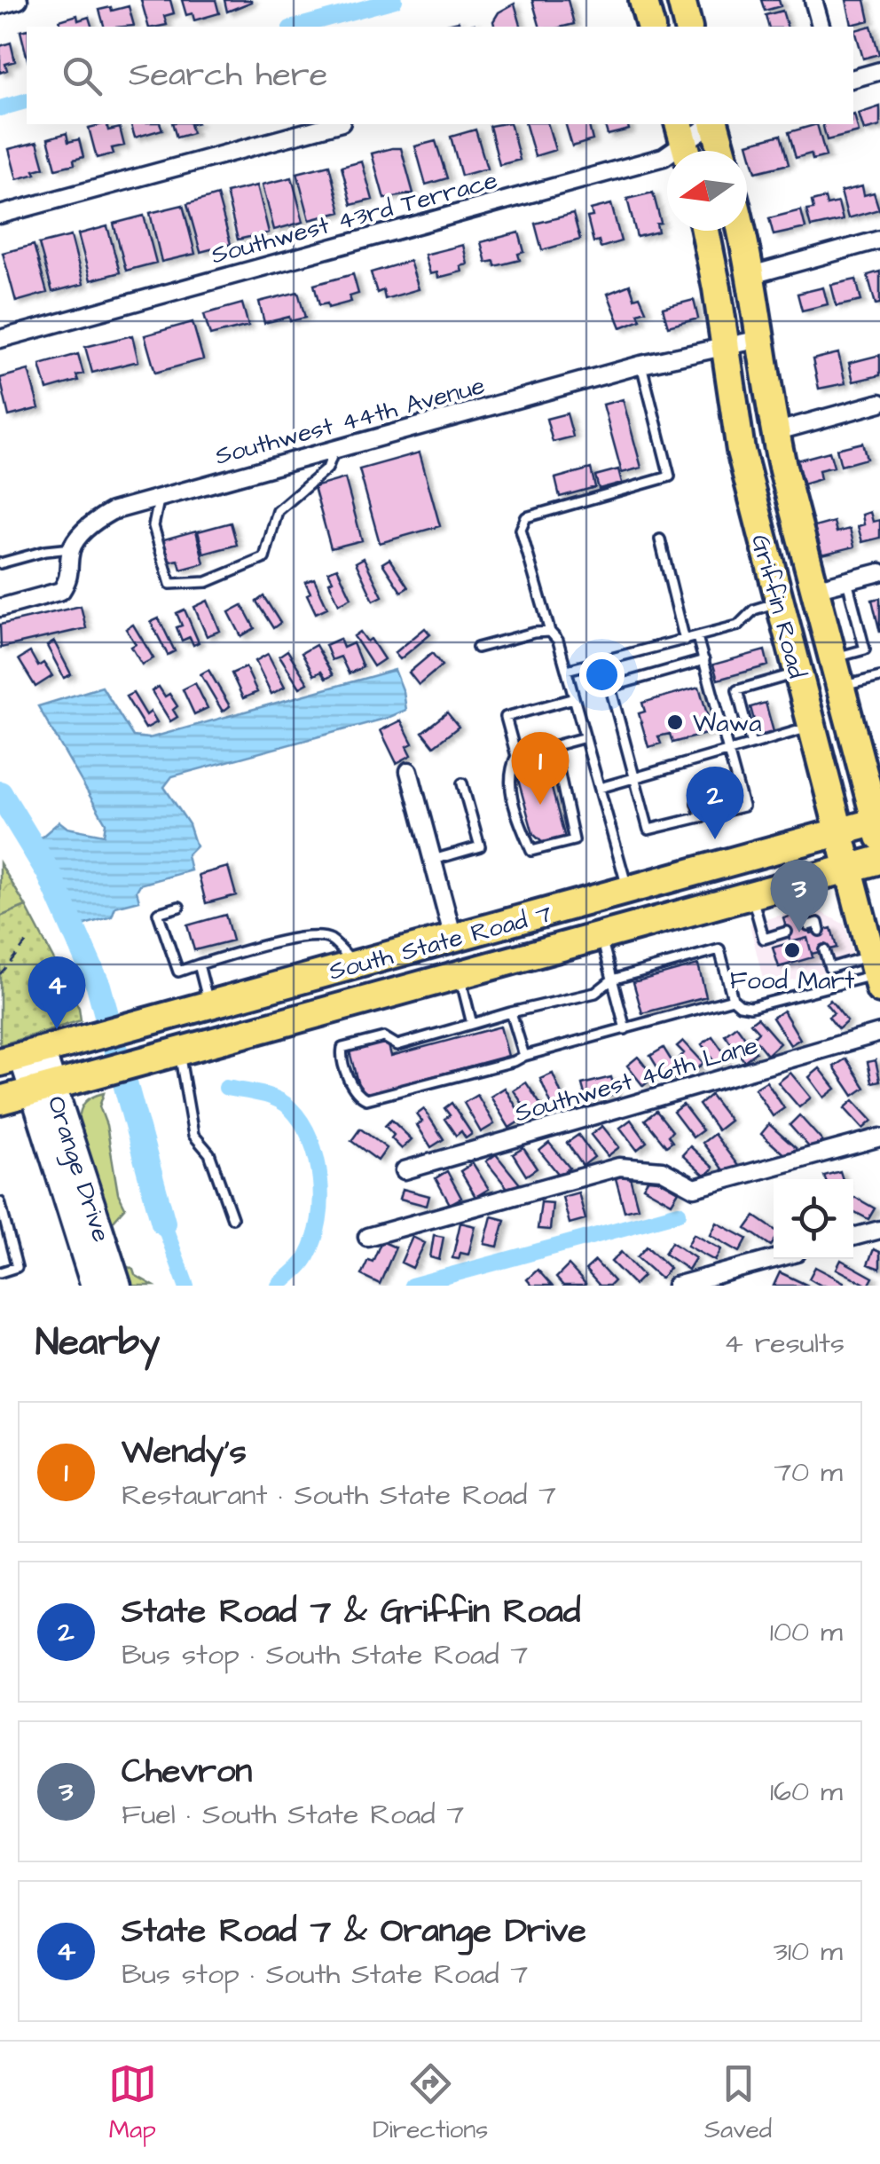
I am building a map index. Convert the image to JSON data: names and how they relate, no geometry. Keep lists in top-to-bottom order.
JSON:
{
  "streets": {
    "main road": ["Griffin Road", "South State Road 7"],
    "street": [
      "Southwest 43rd Terrace",
      "Southwest 44th Avenue",
      "Southwest 46th Lane",
      "Orange Drive"
    ]
  },
  "crossings": [
    ["Southwest 44th Avenue", "Griffin Road"],
    ["Griffin Road", "South State Road 7"],
    ["South State Road 7", "Orange Drive"]
  ],
  "places": ["Wawa", "Food Mart"],
  "north": "left",
  "page": {
    "search": "Search here",
    "pins": [
      "1",
      "2",
      "3",
      "4"
    ],
    "heading": ["Nearby", "4 results"],
    "list": [
      {
        "mark": "1",
        "name": "Wendy's",
        "note": "Restaurant · South State Road 7",
        "value": "70 m"
      },
      {
        "mark": "2",
        "name": "State Road 7 & Griffin Road",
        "note": "Bus stop · South State Road 7",
        "value": "100 m"
      },
      {
        "mark": "3",
        "name": "Chevron",
        "note": "Fuel · South State Road 7",
        "value": "160 m"
      },
      {
        "mark": "4",
        "name": "State Road 7 & Orange Drive",
        "note": "Bus stop · South State Road 7",
        "value": "310 m"
      }
    ],
    "nav": ["Map", "Directions", "Saved"]
  }
}
